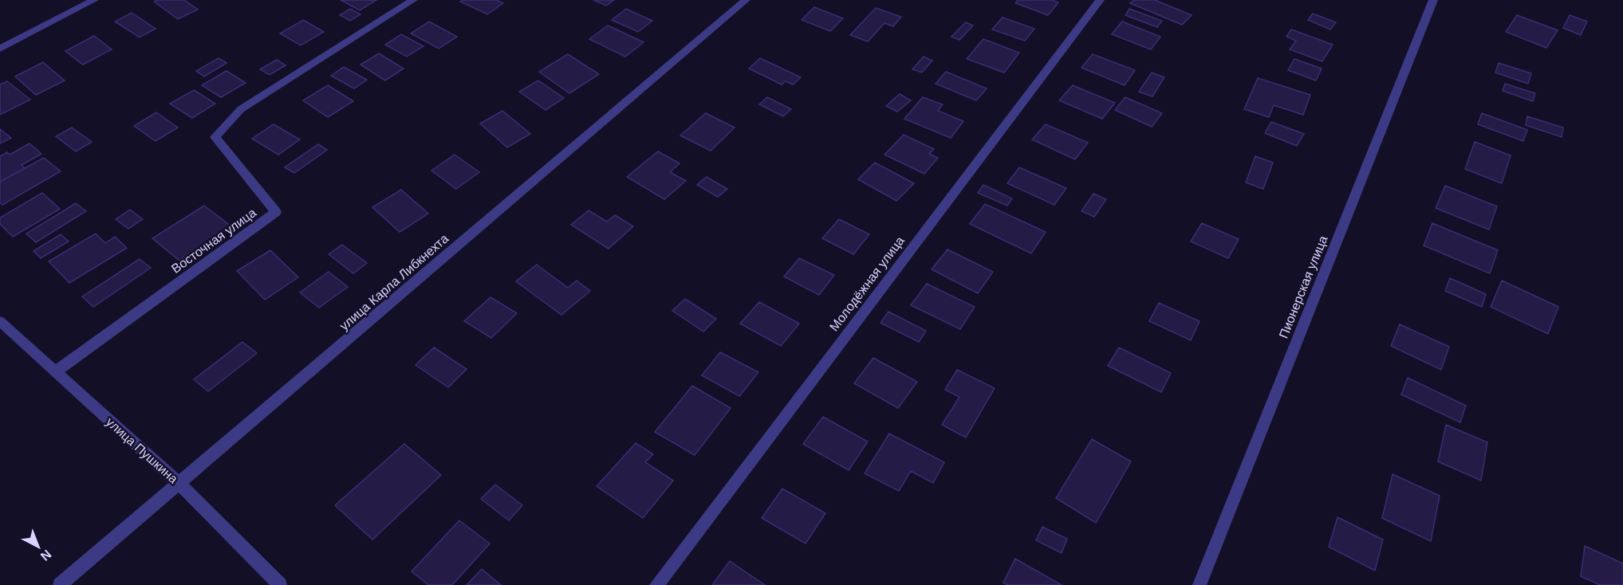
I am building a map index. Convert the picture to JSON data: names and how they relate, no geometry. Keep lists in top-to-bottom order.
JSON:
{
  "streets": {
    "street": [
      "Восточная улица",
      "улица Карла Либкнехта",
      "Молодёжная улица",
      "Пионерская улица",
      "улица Пушкина"
    ]
  },
  "crossings": [
    ["Восточная улица", "улица Пушкина"],
    ["улица Карла Либкнехта", "улица Пушкина"]
  ],
  "north": "bottom right"
}
